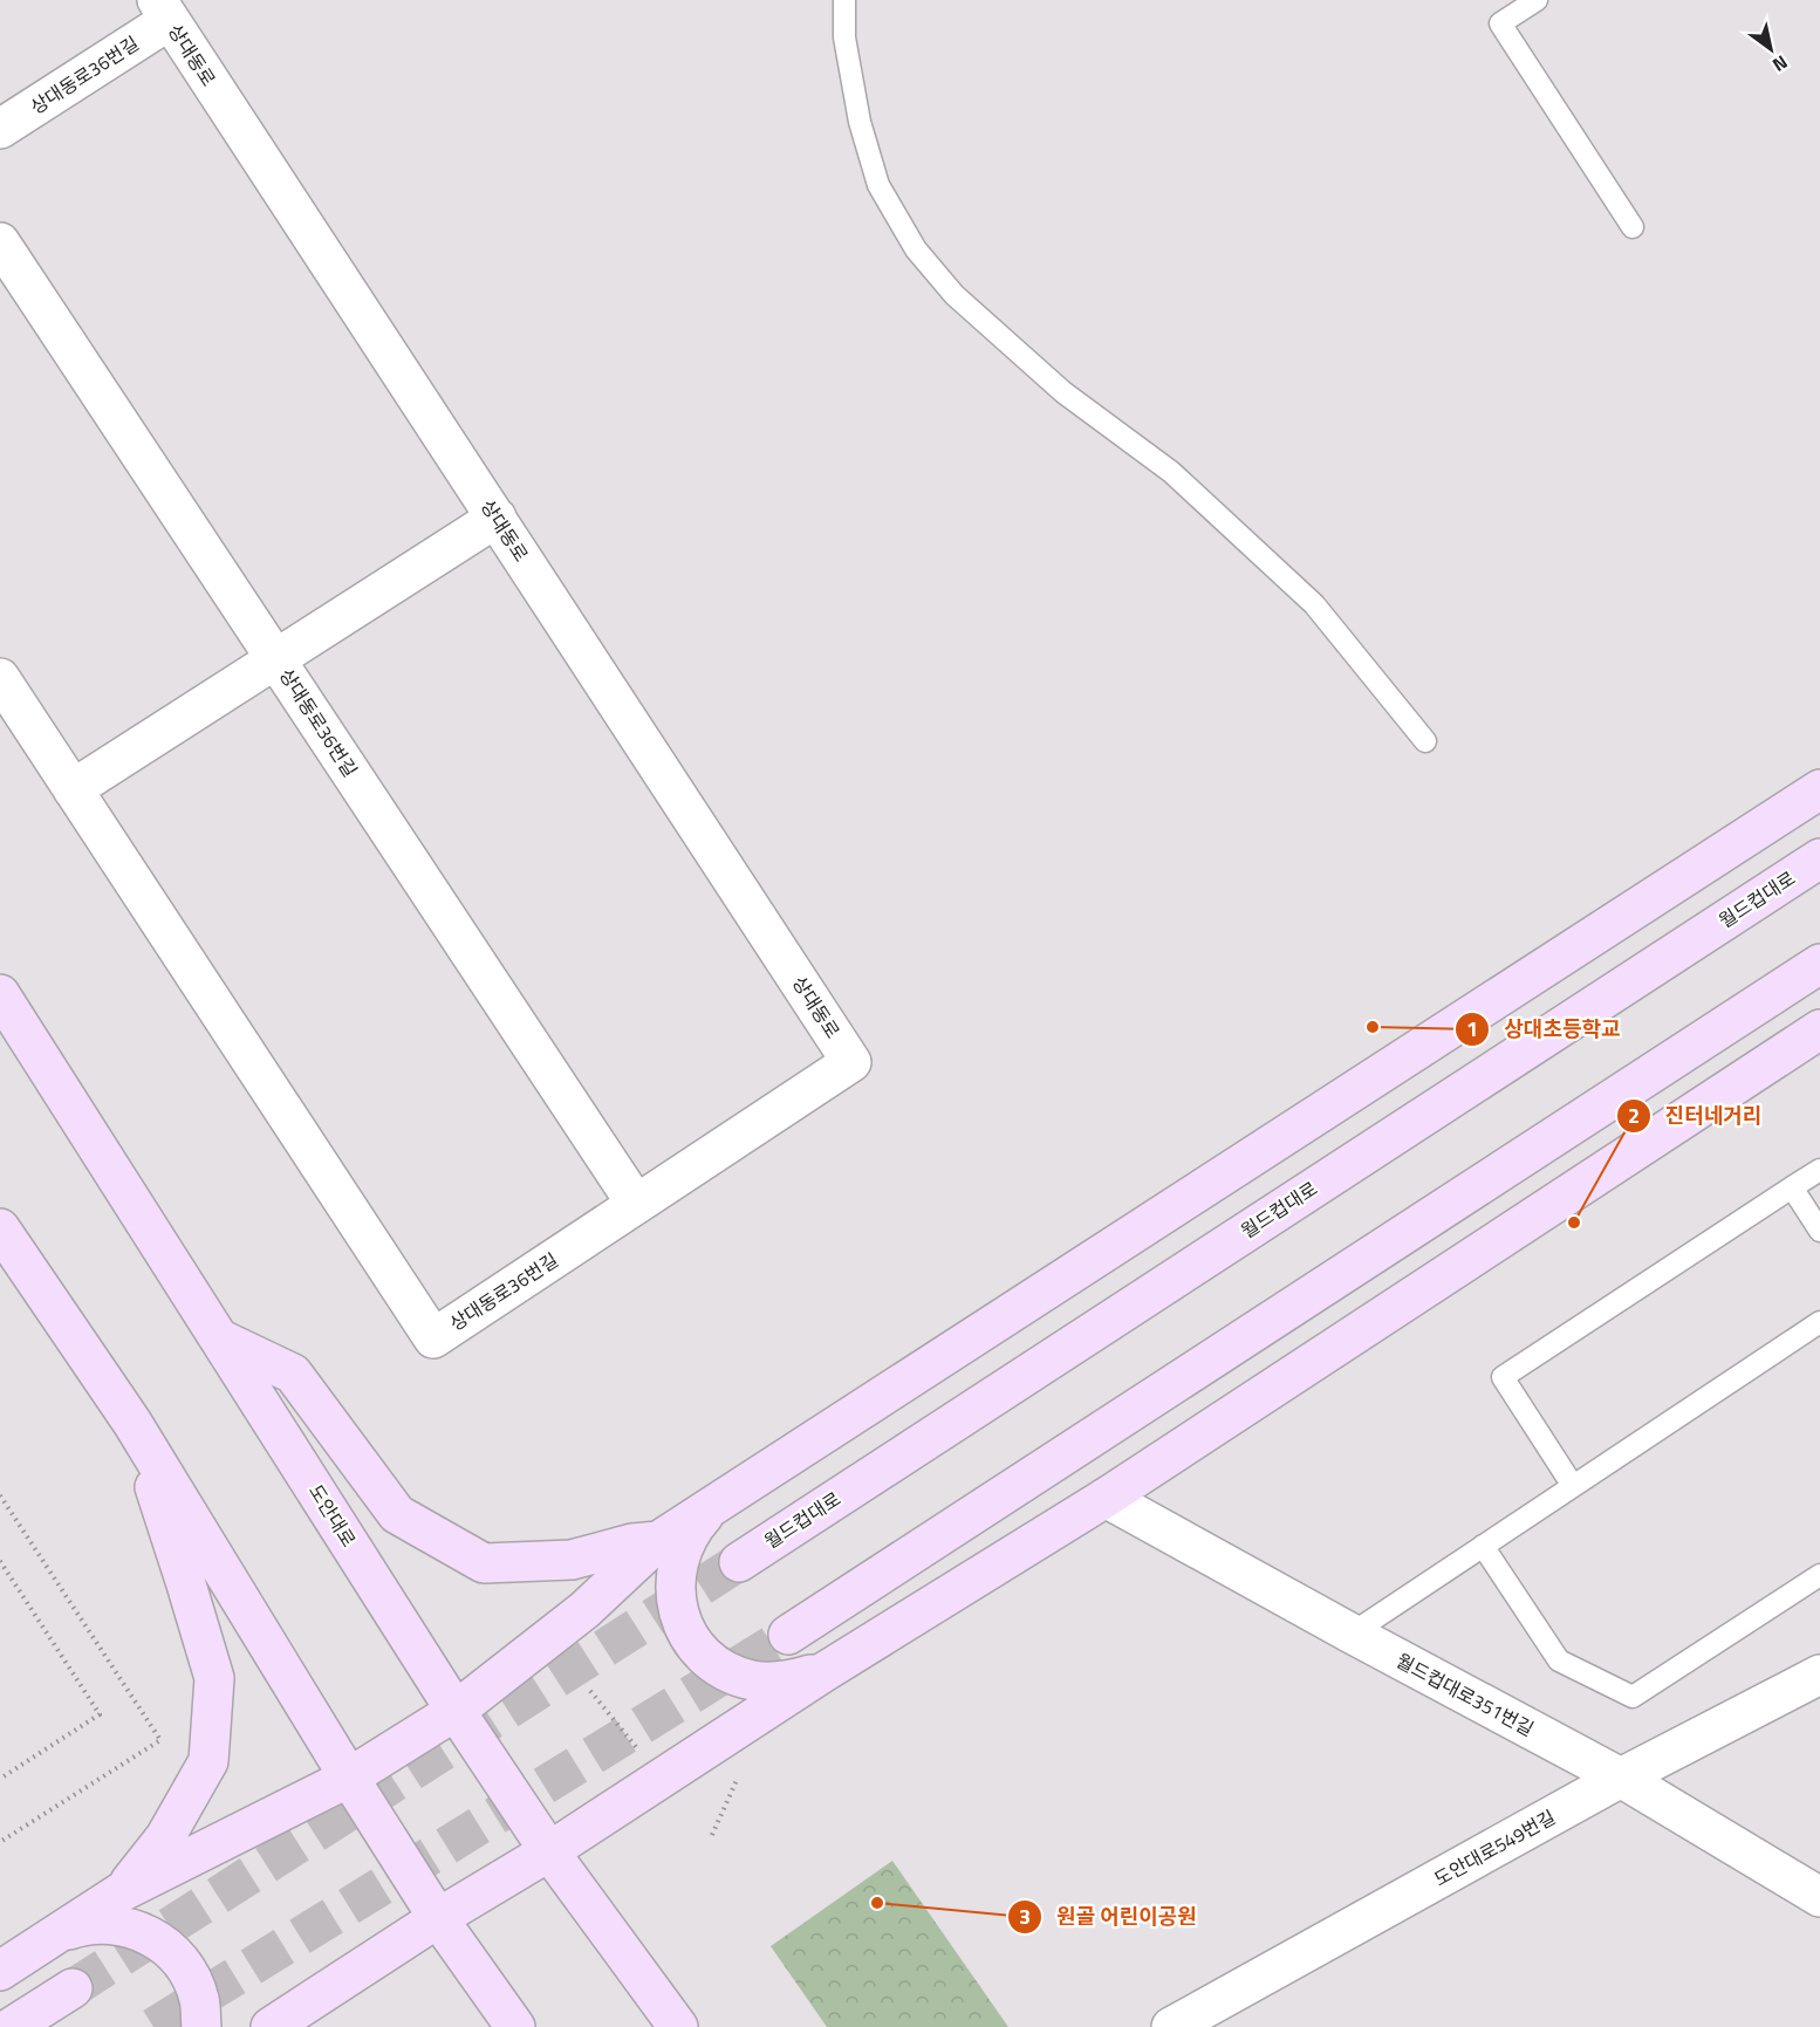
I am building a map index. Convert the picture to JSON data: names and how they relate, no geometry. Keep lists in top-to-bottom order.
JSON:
{
  "streets": {
    "street": [
      "상대동로",
      "상대동로36번길",
      "월드컵대로",
      "도안대로",
      "월드컵대로351번길",
      "도안대로549번길"
    ]
  },
  "crossings": [
    ["상대동로", "상대동로36번길"],
    ["월드컵대로351번길", "도안대로549번길"]
  ],
  "places": ["상대초등학교", "진터네거리", "원골 어린이공원"],
  "north": "bottom right"
}
